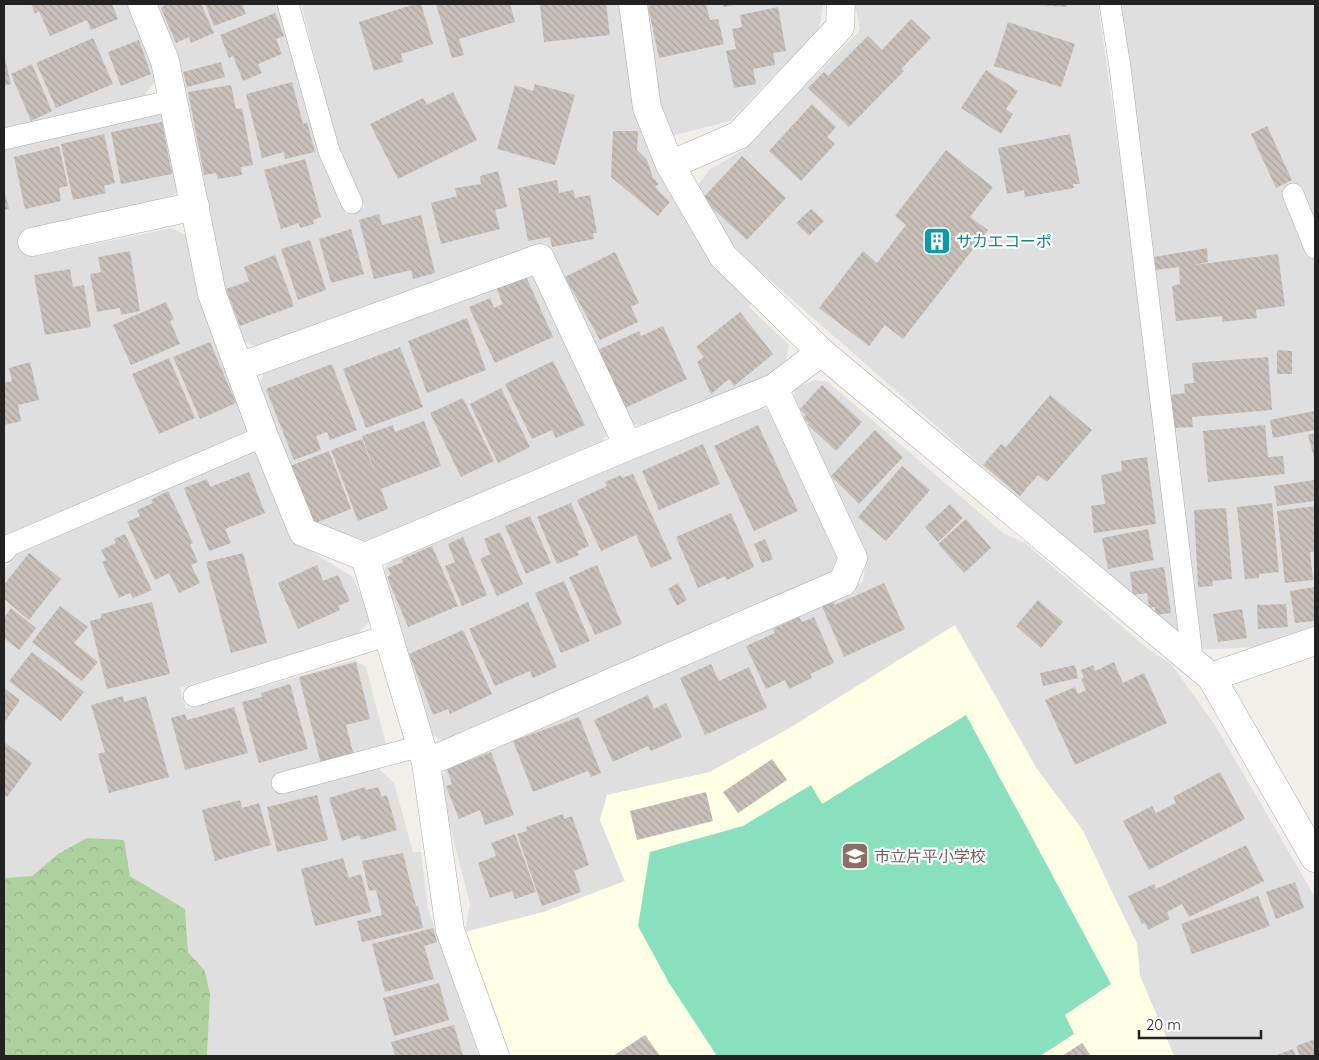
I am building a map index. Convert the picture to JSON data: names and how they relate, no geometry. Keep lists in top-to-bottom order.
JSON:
{
  "places": {
    "building": ["サカエコーポ"],
    "school or university": ["市立片平小学校"]
  },
  "scale_bar": "20 m"
}
